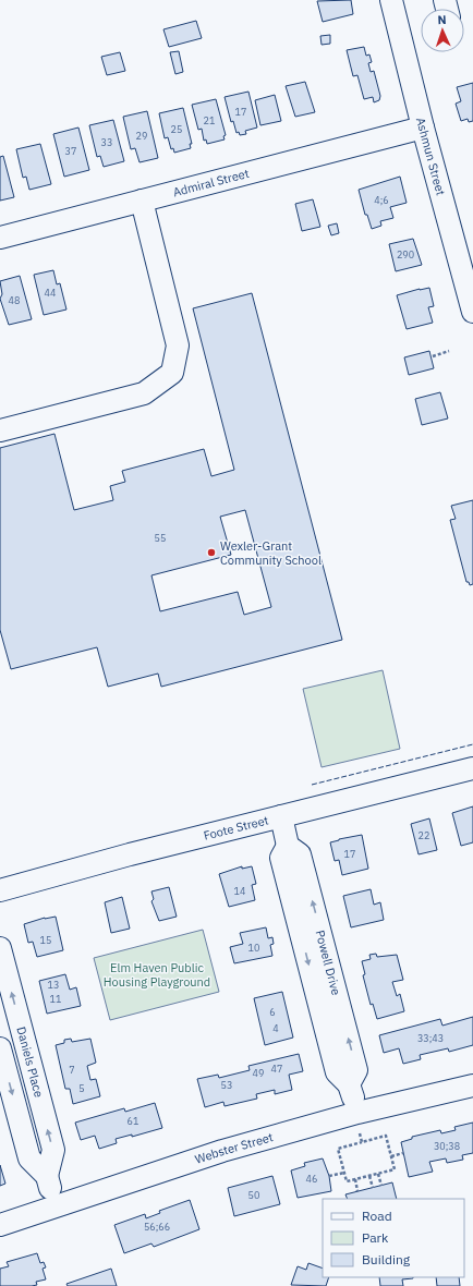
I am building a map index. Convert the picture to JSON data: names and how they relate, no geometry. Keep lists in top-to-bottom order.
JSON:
{
  "streets": {
    "street": [
      "Ashmun Street",
      "Admiral Street",
      "Foote Street",
      "Powell Drive",
      "Daniels Place",
      "Webster Street"
    ]
  },
  "crossings": [
    ["Ashmun Street", "Admiral Street"],
    ["Foote Street", "Powell Drive"],
    ["Powell Drive", "Webster Street"],
    ["Daniels Place", "Webster Street"]
  ],
  "parks": ["Elm Haven Public Housing Playground"],
  "places": ["Wexler-Grant Community School"],
  "house_numbers": [
    "17",
    "21",
    "25",
    "29",
    "33",
    "37",
    "4;6",
    "290",
    "44",
    "48",
    "55",
    "22",
    "17",
    "14",
    "15",
    "10",
    "13",
    "11",
    "6",
    "4",
    "33;43",
    "47",
    "7",
    "49",
    "53",
    "5",
    "61",
    "30;38",
    "46",
    "50",
    "56;66"
  ],
  "legend": ["Road", "Park", "Building"],
  "north": "top"
}
